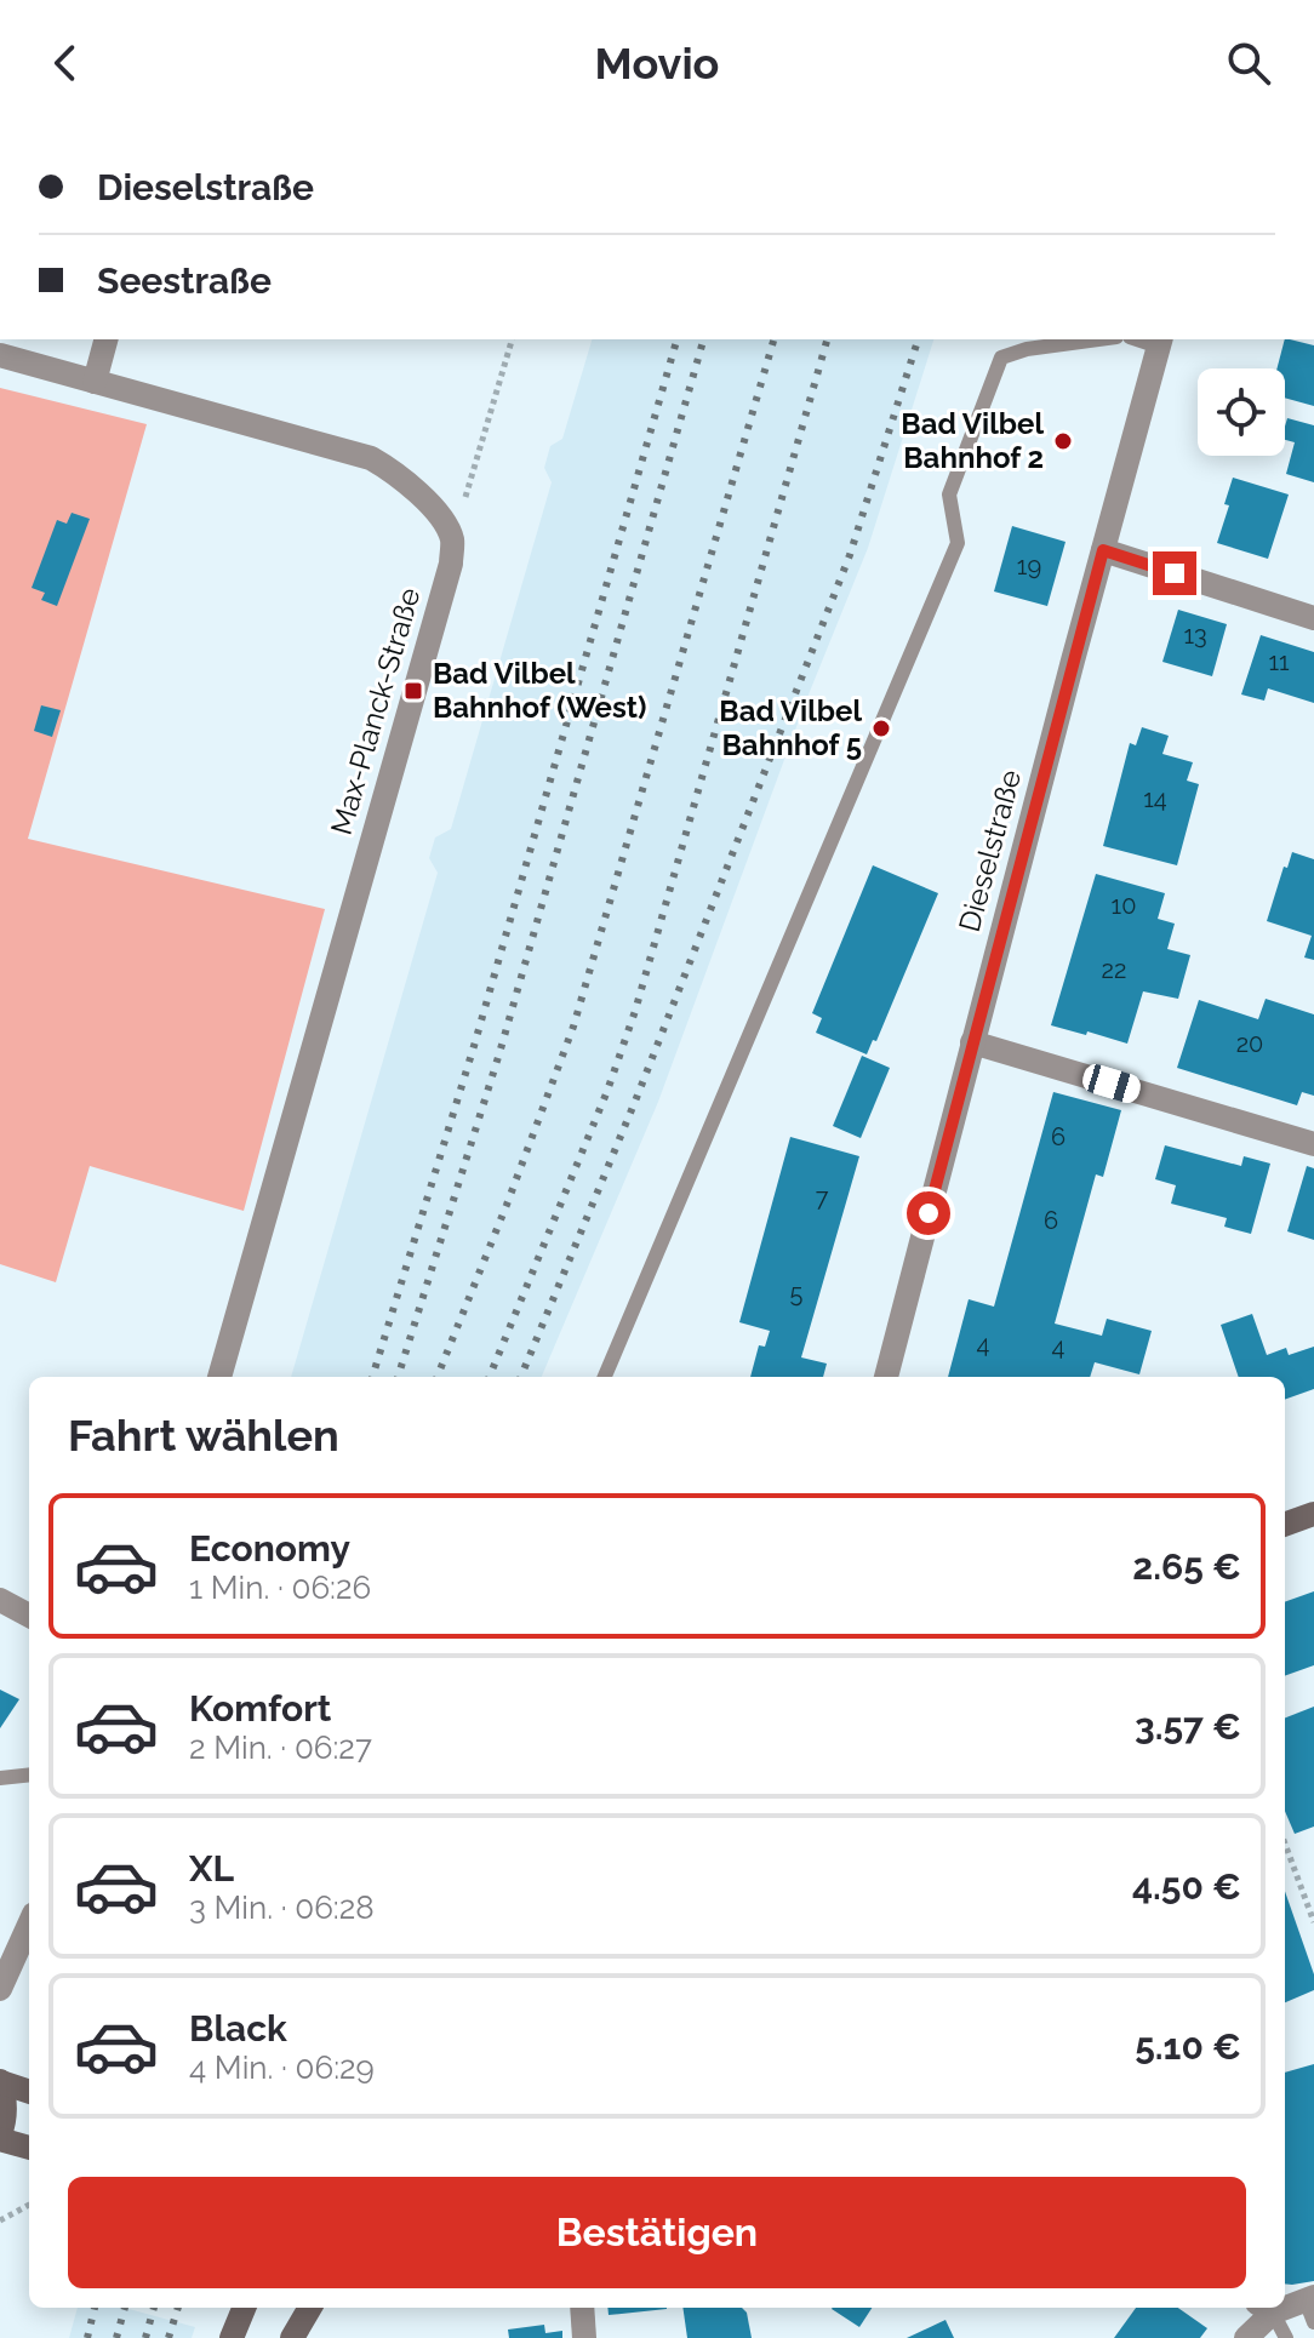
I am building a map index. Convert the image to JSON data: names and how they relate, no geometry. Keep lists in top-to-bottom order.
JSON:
{
  "streets": {
    "street": ["Max-Planck-Straße", "Dieselstraße"]
  },
  "places": {
    "other": ["Bad Vilbel Bahnhof 2", "Bad Vilbel Bahnhof 5"],
    "transit": ["Bad Vilbel Bahnhof (West)"]
  },
  "house_numbers": [
    "19",
    "13",
    "11",
    "14",
    "10",
    "22",
    "20",
    "6",
    "7",
    "6",
    "5",
    "4",
    "4"
  ],
  "page": {
    "header": "Movio",
    "banner": ["Dieselstraße", "Seestraße"],
    "heading": "Fahrt wählen",
    "list": [
      {
        "name": "Economy",
        "note": "1 Min. · 06:26",
        "value": "2.65 €"
      },
      {
        "name": "Komfort",
        "note": "2 Min. · 06:27",
        "value": "3.57 €"
      },
      {
        "name": "XL",
        "note": "3 Min. · 06:28",
        "value": "4.50 €"
      },
      {
        "name": "Black",
        "note": "4 Min. · 06:29",
        "value": "5.10 €"
      }
    ],
    "buttons": "Bestätigen"
  }
}
